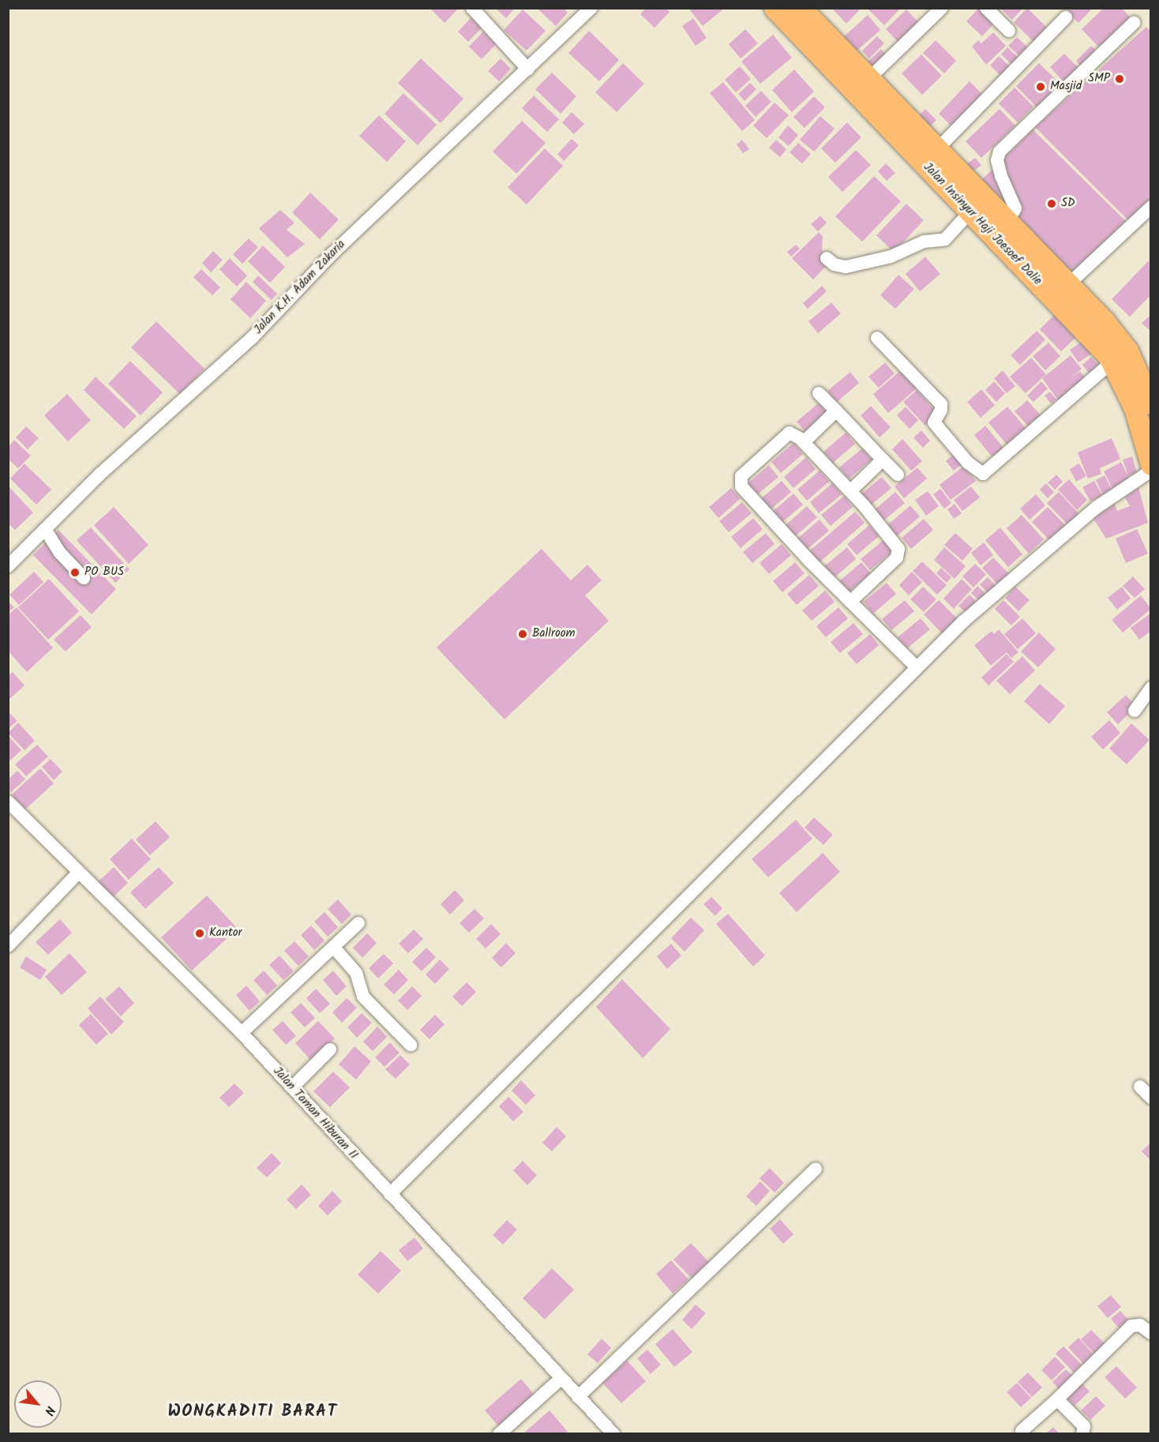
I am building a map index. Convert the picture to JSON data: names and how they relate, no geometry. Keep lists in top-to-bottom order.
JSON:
{
  "streets": {
    "main road": ["Jalan Insinyur Haji Joesoef Dalie"],
    "street": ["Jalan K.H. Adam Zakaria", "Jalan Taman Hiburan II"]
  },
  "districts": ["WONGKADITI BARAT"],
  "places": [
    "SMP",
    "Masjid",
    "SD",
    "PO BUS",
    "Ballroom",
    "Kantor"
  ],
  "north": "bottom right"
}
